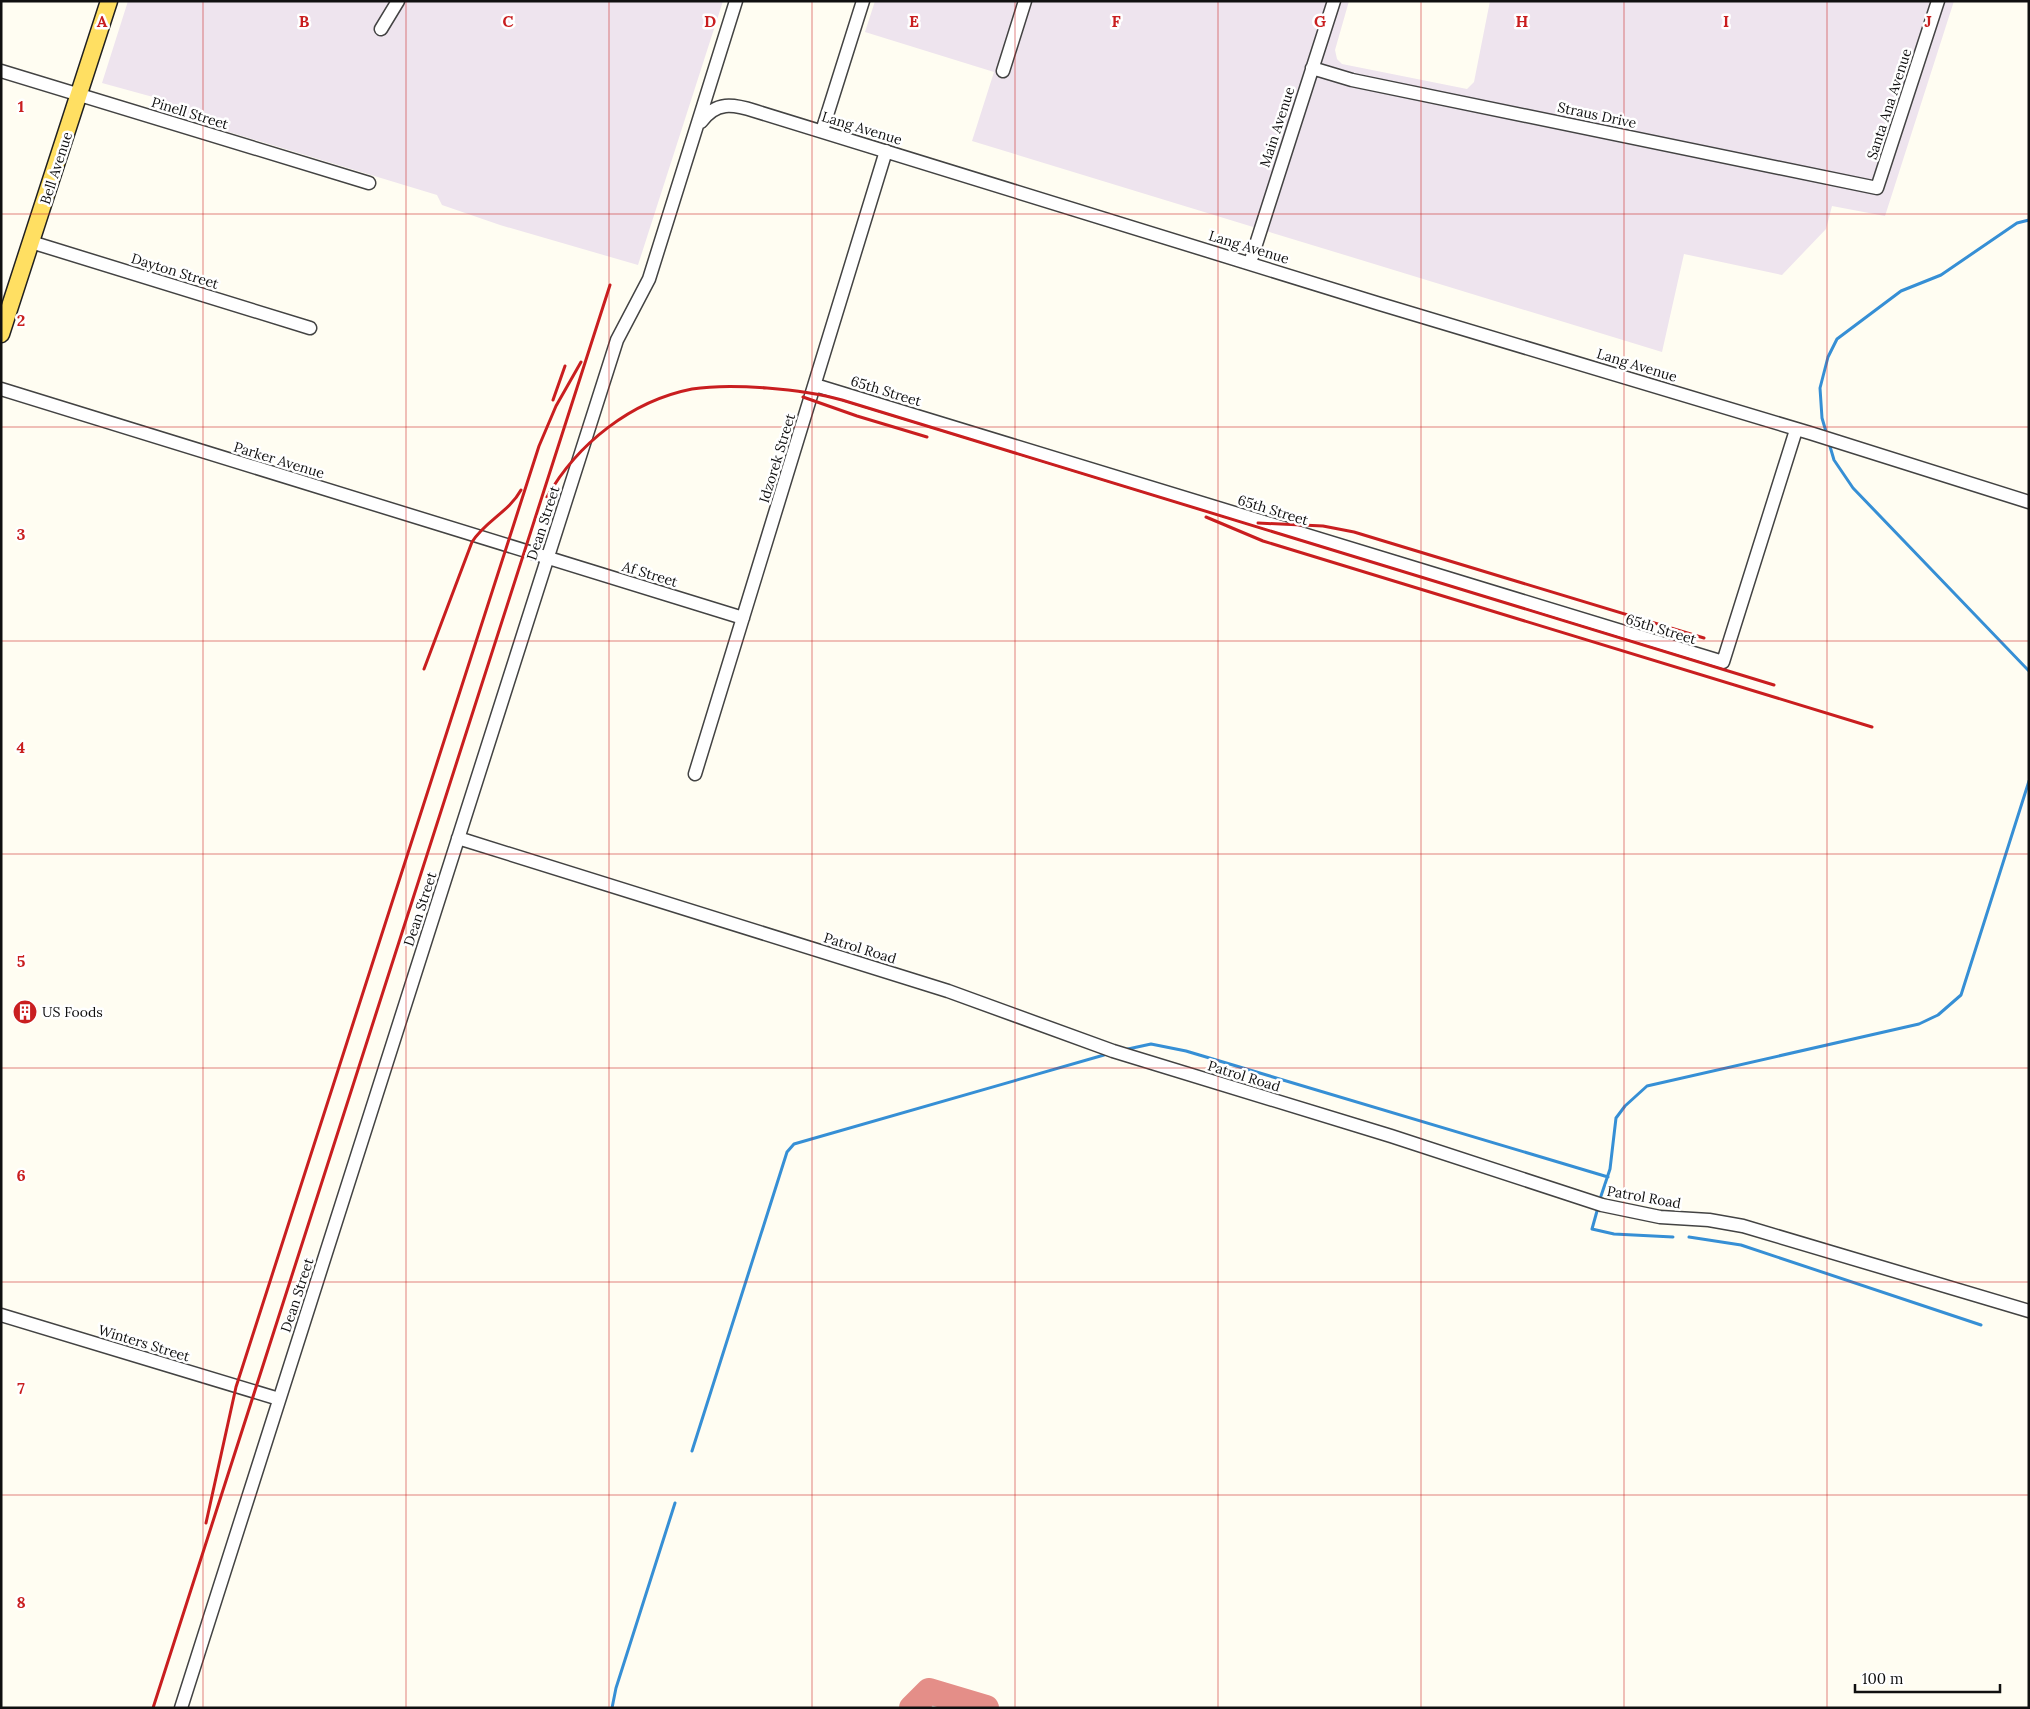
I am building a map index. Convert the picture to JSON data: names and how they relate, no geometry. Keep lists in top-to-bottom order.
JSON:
{
  "streets": {
    "main road": ["Bell Avenue"],
    "street": [
      "Santa Ana Avenue",
      "Pinell Street",
      "Straus Drive",
      "Main Avenue",
      "Lang Avenue",
      "Dayton Street",
      "65th Street",
      "Idzorek Street",
      "Parker Avenue",
      "Dean Street",
      "Af Street",
      "Patrol Road",
      "Winters Street"
    ]
  },
  "crossings": [
    ["Santa Ana Avenue", "Straus Drive"],
    ["Pinell Street", "Bell Avenue"],
    ["Straus Drive", "Main Avenue"],
    ["Main Avenue", "Lang Avenue"],
    ["Lang Avenue", "65th Street"],
    ["Lang Avenue", "Idzorek Street"],
    ["Lang Avenue", "Dean Street"],
    ["Bell Avenue", "Dayton Street"],
    ["65th Street", "Idzorek Street"],
    ["Idzorek Street", "Af Street"],
    ["Parker Avenue", "Dean Street"],
    ["Parker Avenue", "Af Street"],
    ["Dean Street", "Af Street"],
    ["Dean Street", "Patrol Road"],
    ["Dean Street", "Winters Street"]
  ],
  "places": {
    "building": ["US Foods"]
  },
  "scale_bar": "100 m",
  "grid": {
    "columns": [
      "A",
      "B",
      "C",
      "D",
      "E",
      "F",
      "G",
      "H",
      "I",
      "J"
    ],
    "rows": [
      "1",
      "2",
      "3",
      "4",
      "5",
      "6",
      "7",
      "8"
    ]
  }
}
